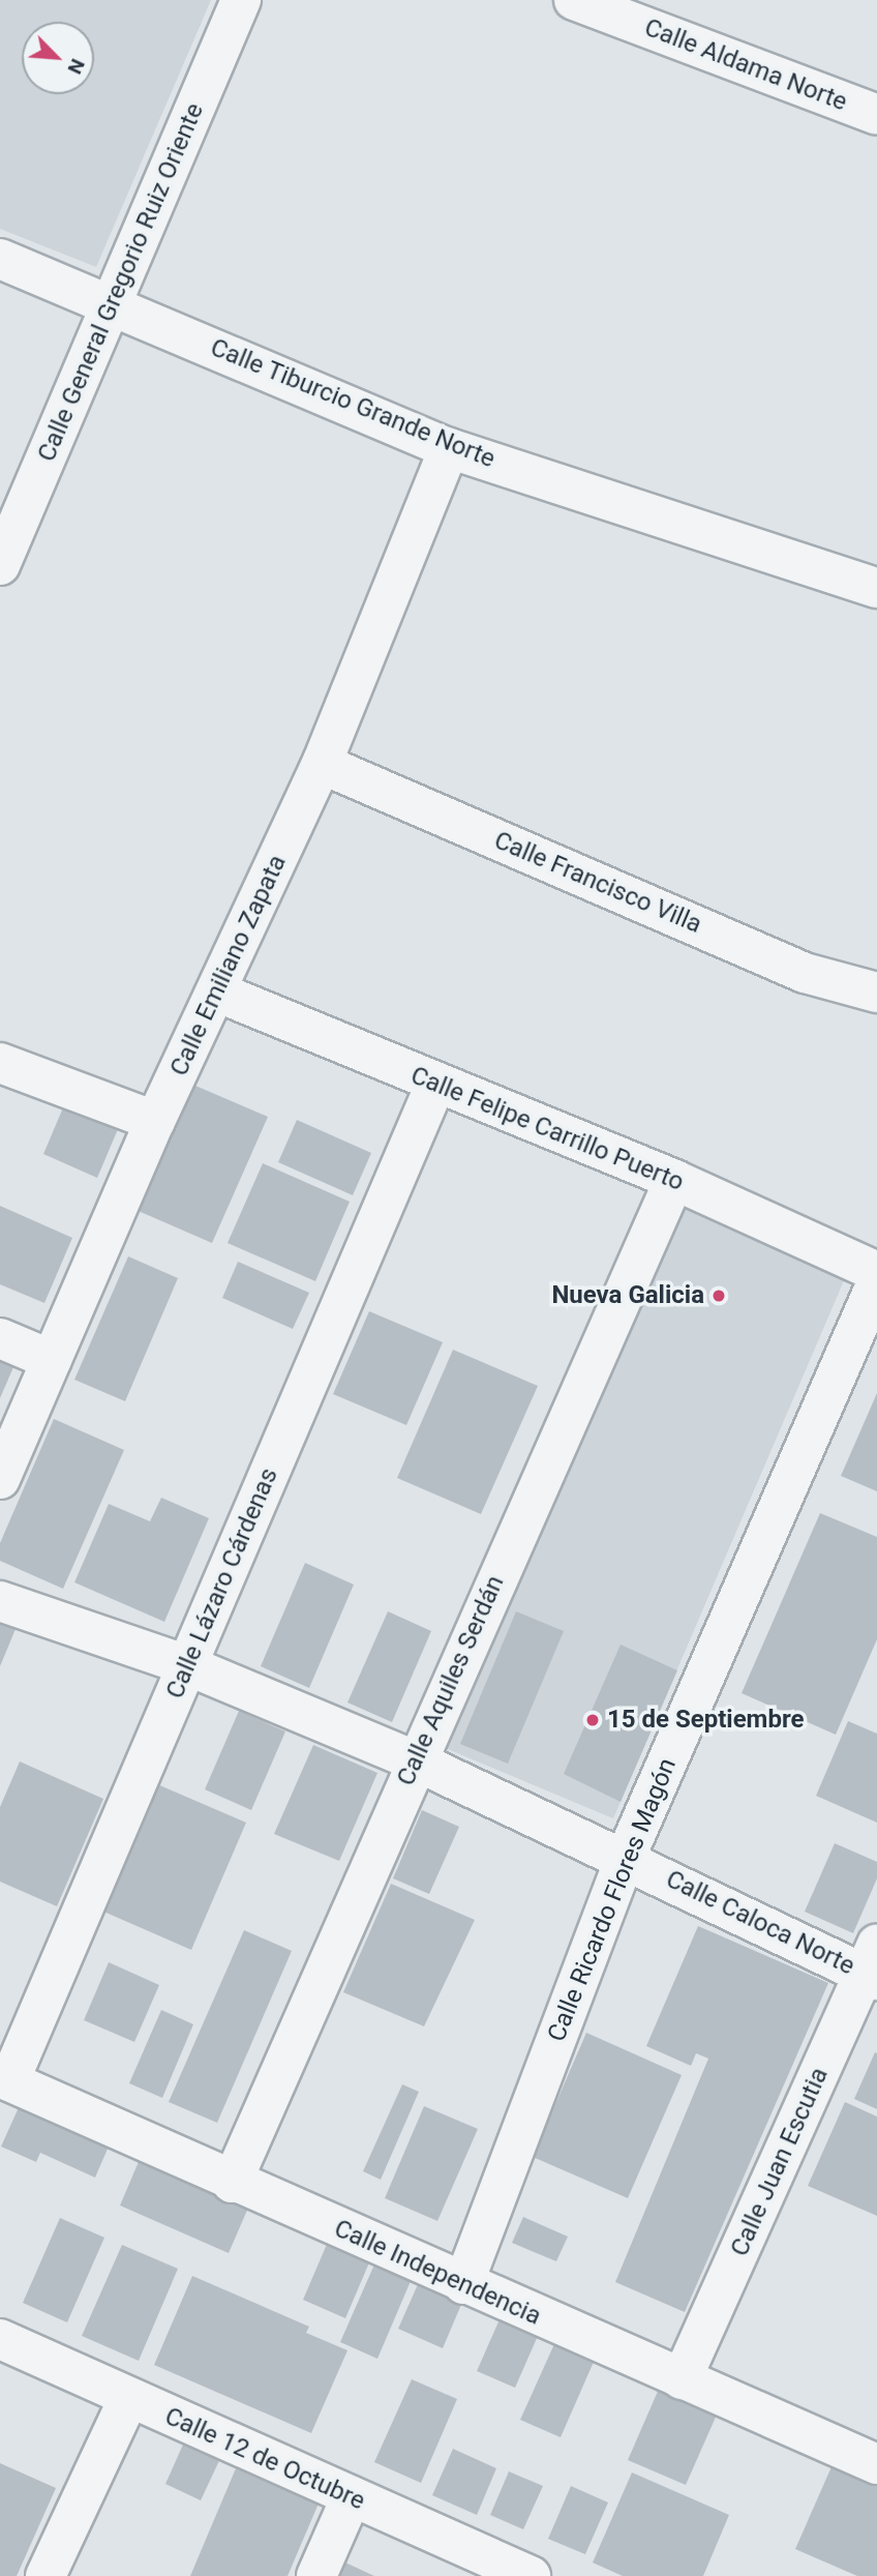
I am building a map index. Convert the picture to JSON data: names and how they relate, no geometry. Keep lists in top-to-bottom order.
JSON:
{
  "streets": {
    "street": [
      "Calle Aldama Norte",
      "Calle General Gregorio Ruiz Oriente",
      "Calle Tiburcio Grande Norte",
      "Calle Francisco Villa",
      "Calle Emiliano Zapata",
      "Calle Felipe Carrillo Puerto",
      "Calle Lázaro Cárdenas",
      "Calle Aquiles Serdán",
      "Calle Ricardo Flores Magón",
      "Calle Caloca Norte",
      "Calle Juan Escutia",
      "Calle Independencia",
      "Calle 12 de Octubre"
    ]
  },
  "crossings": [
    ["Calle General Gregorio Ruiz Oriente", "Calle Tiburcio Grande Norte"],
    ["Calle Tiburcio Grande Norte", "Calle Emiliano Zapata"],
    ["Calle Francisco Villa", "Calle Emiliano Zapata"],
    ["Calle Emiliano Zapata", "Calle Felipe Carrillo Puerto"],
    ["Calle Felipe Carrillo Puerto", "Calle Lázaro Cárdenas"],
    ["Calle Felipe Carrillo Puerto", "Calle Aquiles Serdán"],
    ["Calle Lázaro Cárdenas", "Calle Caloca Norte"],
    ["Calle Lázaro Cárdenas", "Calle Independencia"],
    ["Calle Aquiles Serdán", "Calle Caloca Norte"],
    ["Calle Aquiles Serdán", "Calle Independencia"],
    ["Calle Ricardo Flores Magón", "Calle Caloca Norte"],
    ["Calle Ricardo Flores Magón", "Calle Independencia"],
    ["Calle Caloca Norte", "Calle Juan Escutia"],
    ["Calle Juan Escutia", "Calle Independencia"]
  ],
  "places": ["Nueva Galicia", "15 de Septiembre"],
  "north": "bottom right"
}
